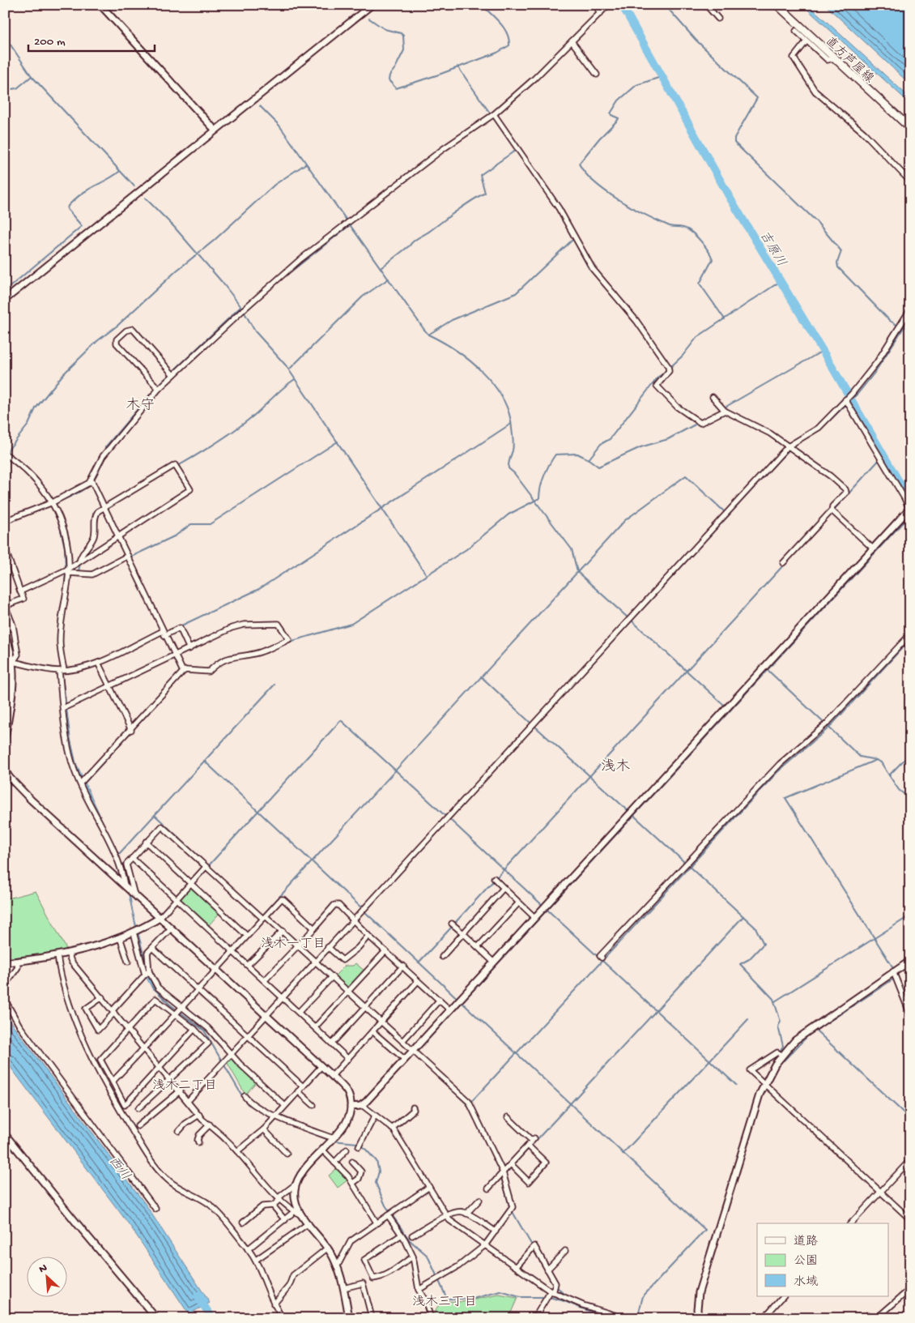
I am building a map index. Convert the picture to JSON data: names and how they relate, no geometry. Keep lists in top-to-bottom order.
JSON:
{
  "streets": {
    "main road": ["直方芦屋線"]
  },
  "districts": [
    "木守",
    "浅木",
    "浅木一丁目",
    "浅木二丁目",
    "浅木三丁目"
  ],
  "water": ["吉原川", "西川"],
  "legend": ["道路", "公園", "水域"],
  "scale_bar": "200 m",
  "north": "top left"
}
